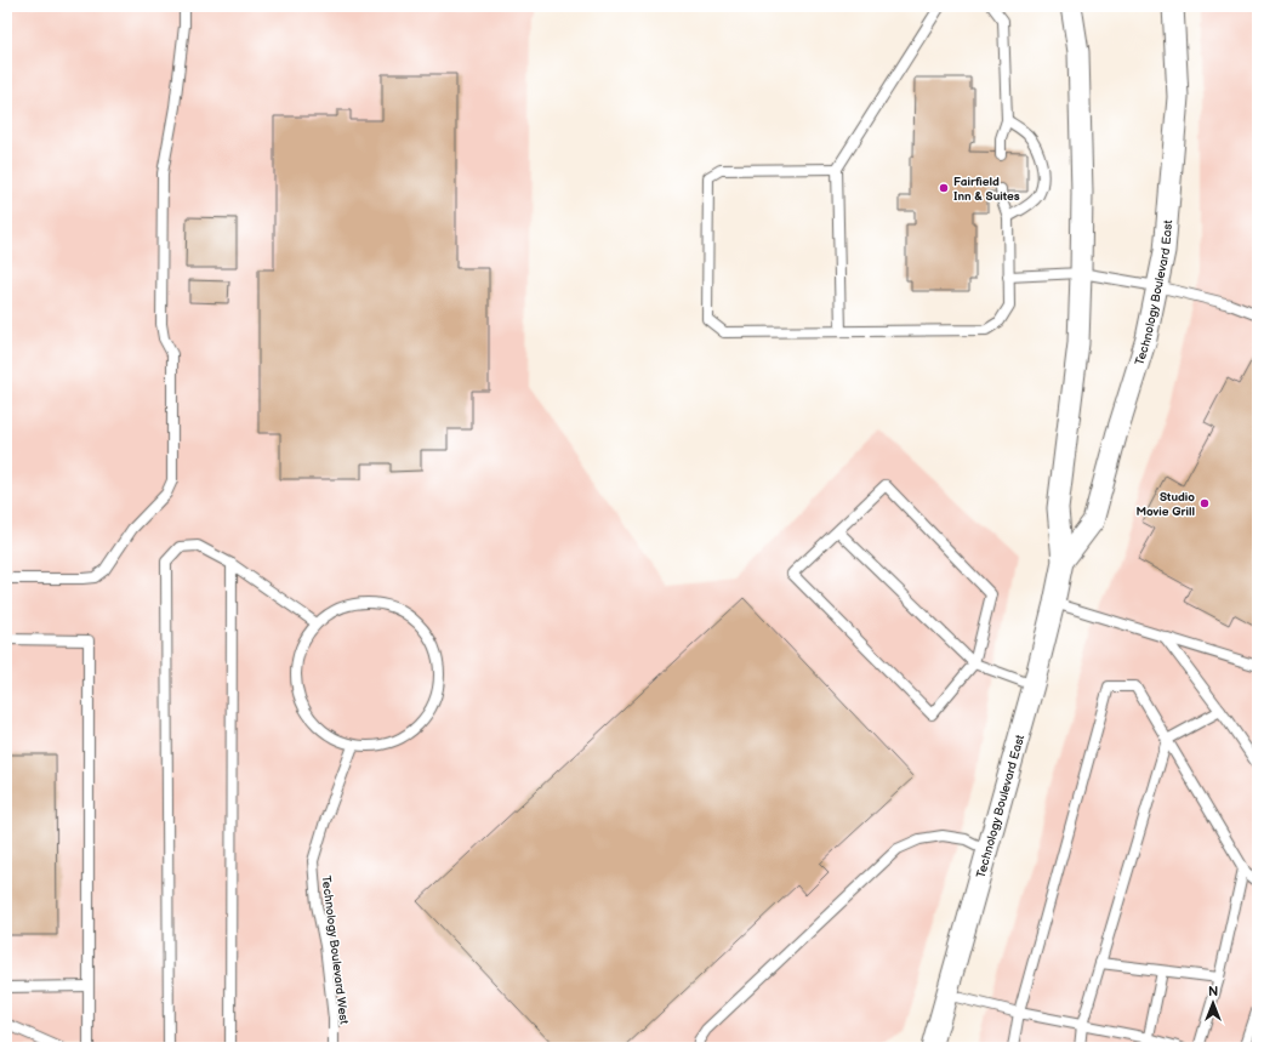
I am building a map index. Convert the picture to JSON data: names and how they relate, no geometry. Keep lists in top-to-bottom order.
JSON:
{
  "streets": {
    "street": ["Technology Boulevard East"],
    "lane": ["Technology Boulevard West"]
  },
  "places": ["Fairfield Inn & Suites", "Studio Movie Grill"],
  "north": "top"
}
